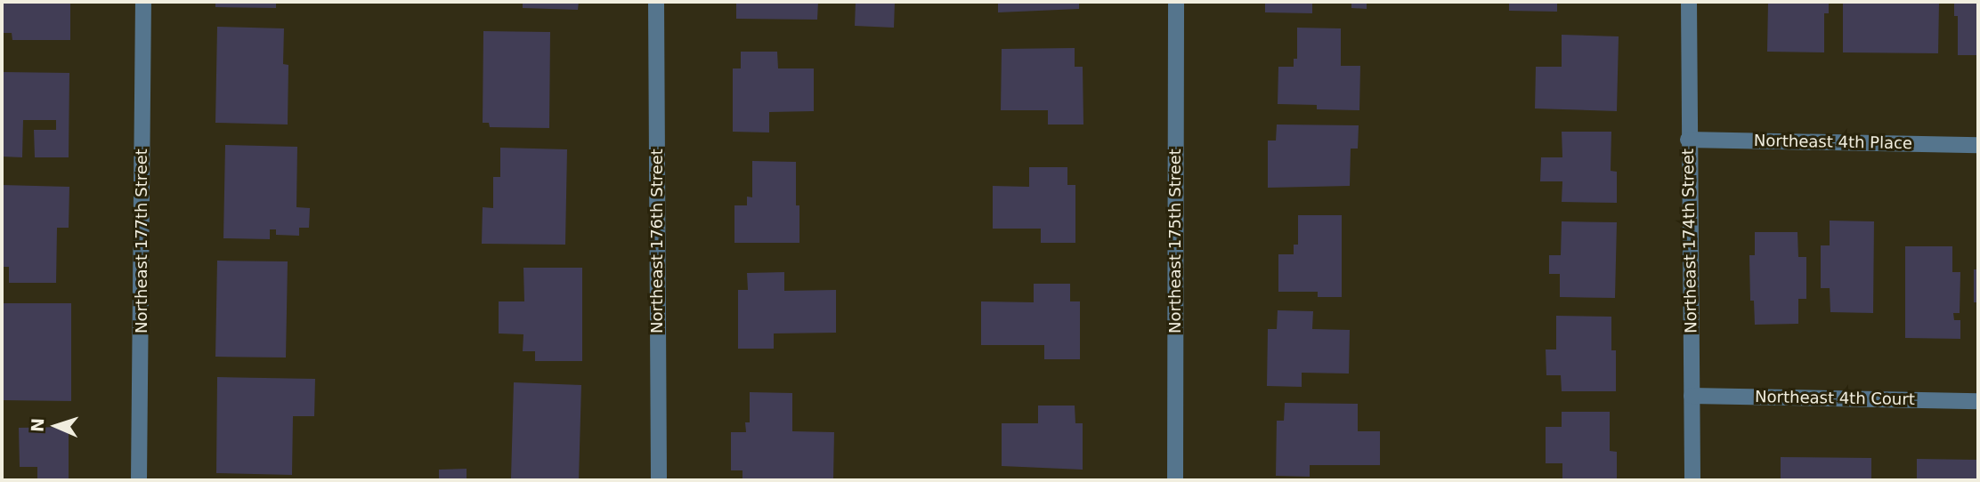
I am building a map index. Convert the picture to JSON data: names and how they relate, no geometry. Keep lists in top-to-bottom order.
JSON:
{
  "streets": {
    "street": [
      "Northeast 4th Place",
      "Northeast 177th Street",
      "Northeast 176th Street",
      "Northeast 175th Street",
      "Northeast 174th Street",
      "Northeast 4th Court"
    ]
  },
  "crossings": [
    ["Northeast 4th Place", "Northeast 174th Street"],
    ["Northeast 174th Street", "Northeast 4th Court"]
  ],
  "north": "left"
}
